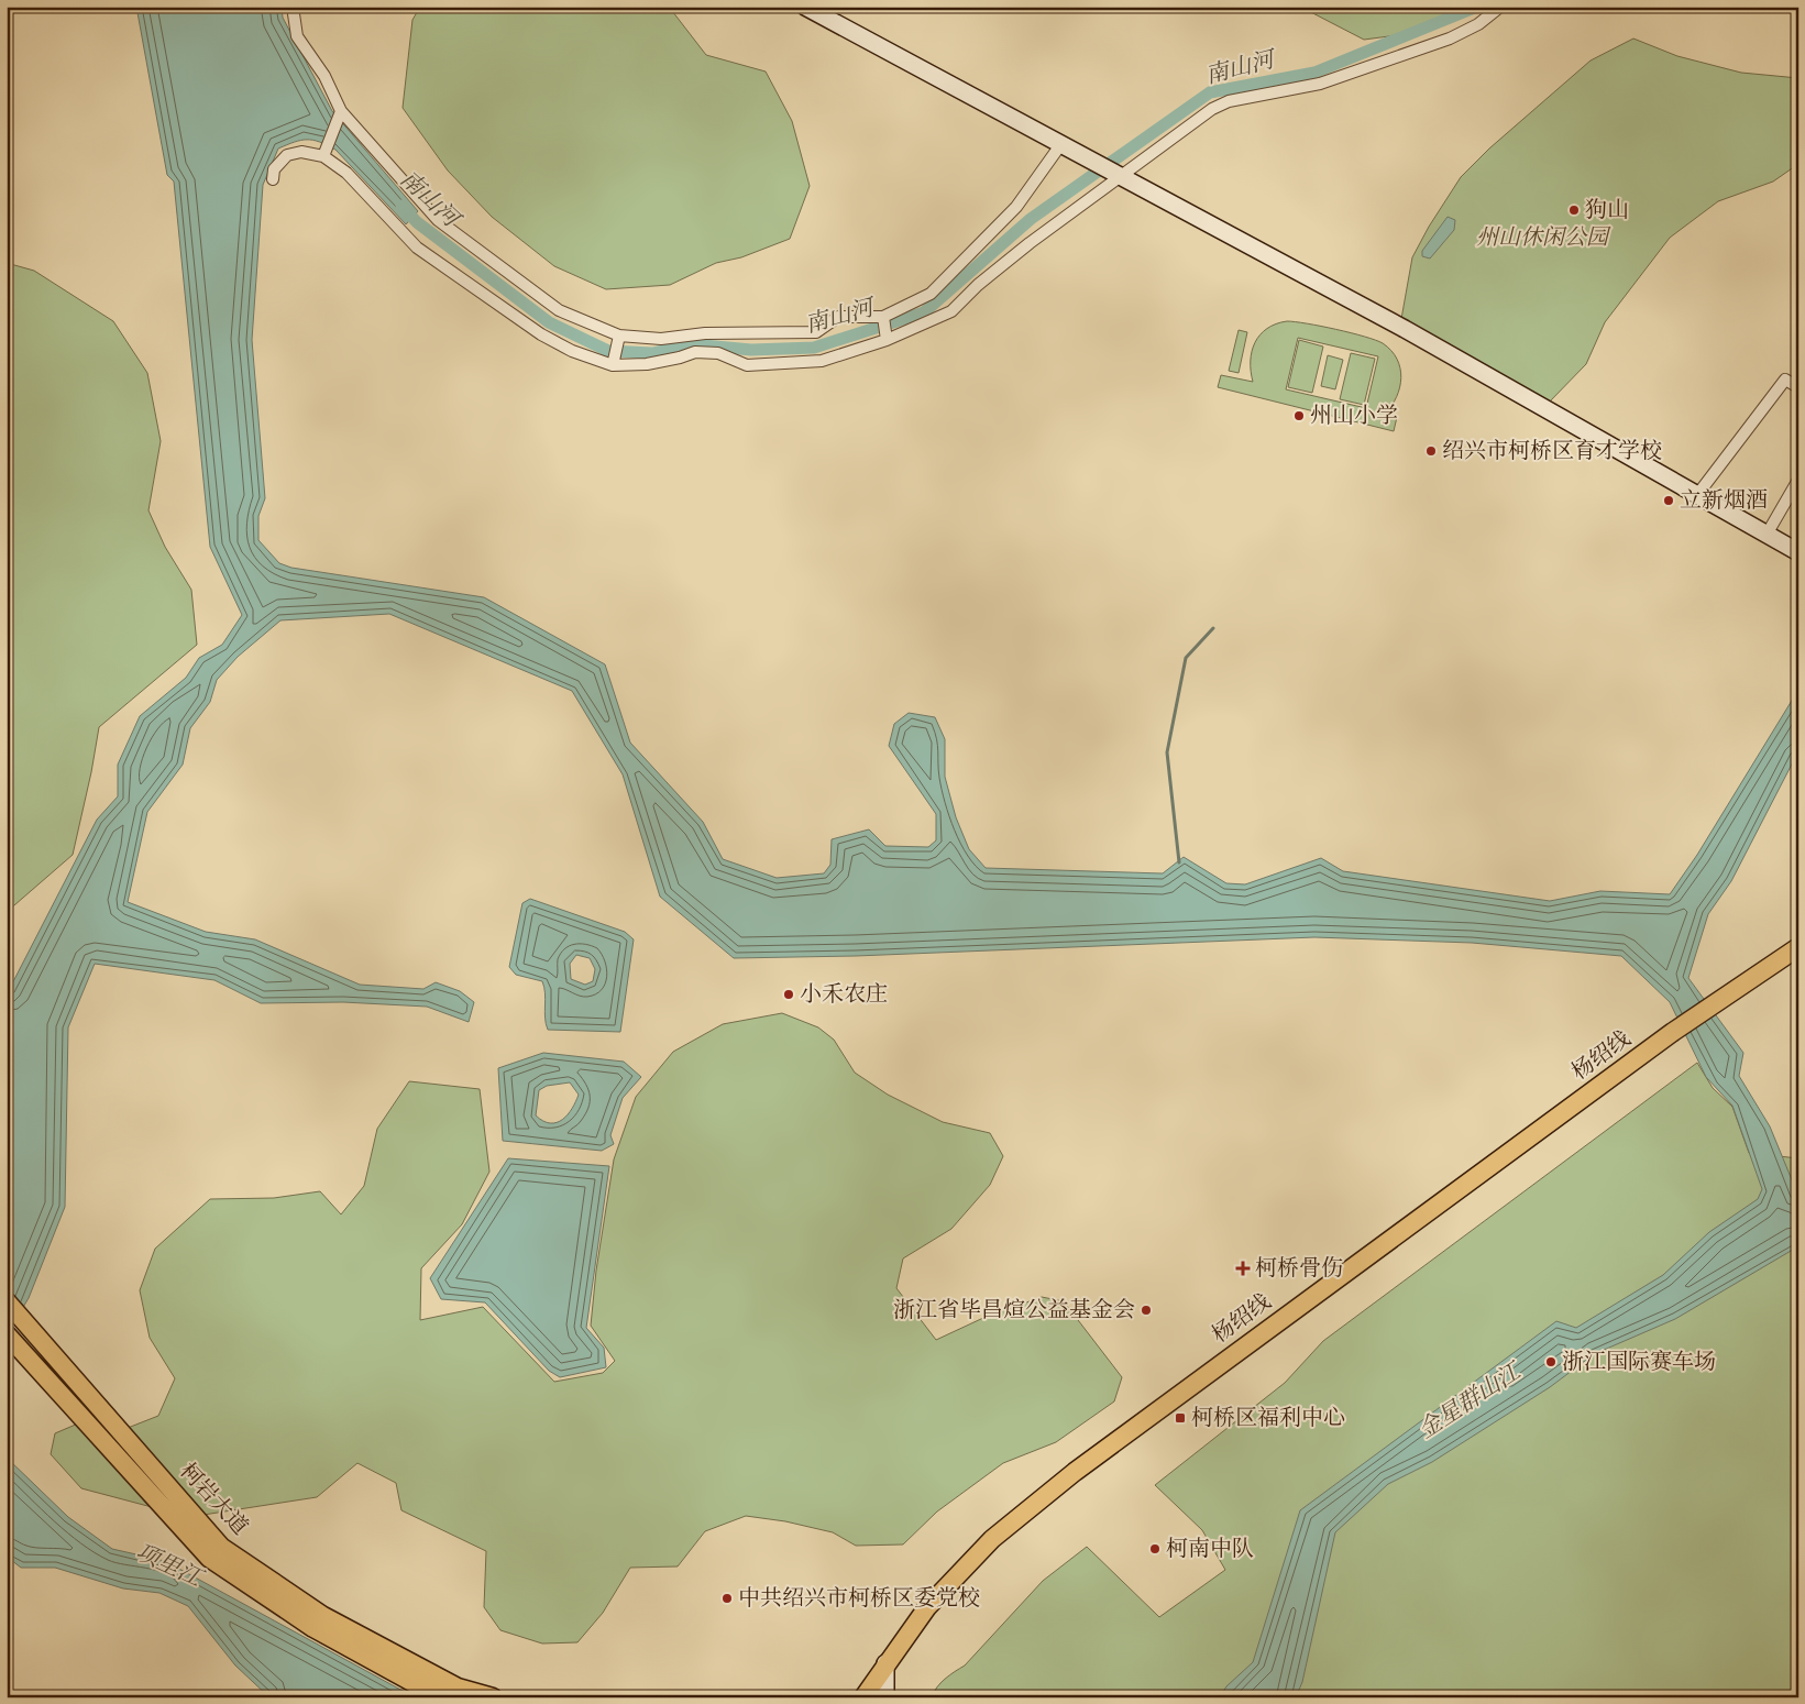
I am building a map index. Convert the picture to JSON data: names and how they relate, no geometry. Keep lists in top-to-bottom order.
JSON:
{
  "streets": {
    "main road": ["杨绍线", "柯岩大道"]
  },
  "water": ["南山河", "金星群山江", "项里江"],
  "parks": ["州山休闲公园"],
  "places": {
    "other": [
      "狗山",
      "州山小学",
      "绍兴市柯桥区育才学校",
      "立新烟酒",
      "小禾农庄",
      "浙江省毕昌煊公益基金会",
      "浙江国际赛车场",
      "柯南中队",
      "中共绍兴市柯桥区委党校"
    ],
    "health": ["柯桥骨伤"],
    "transit": ["柯桥区福利中心"]
  }
}
